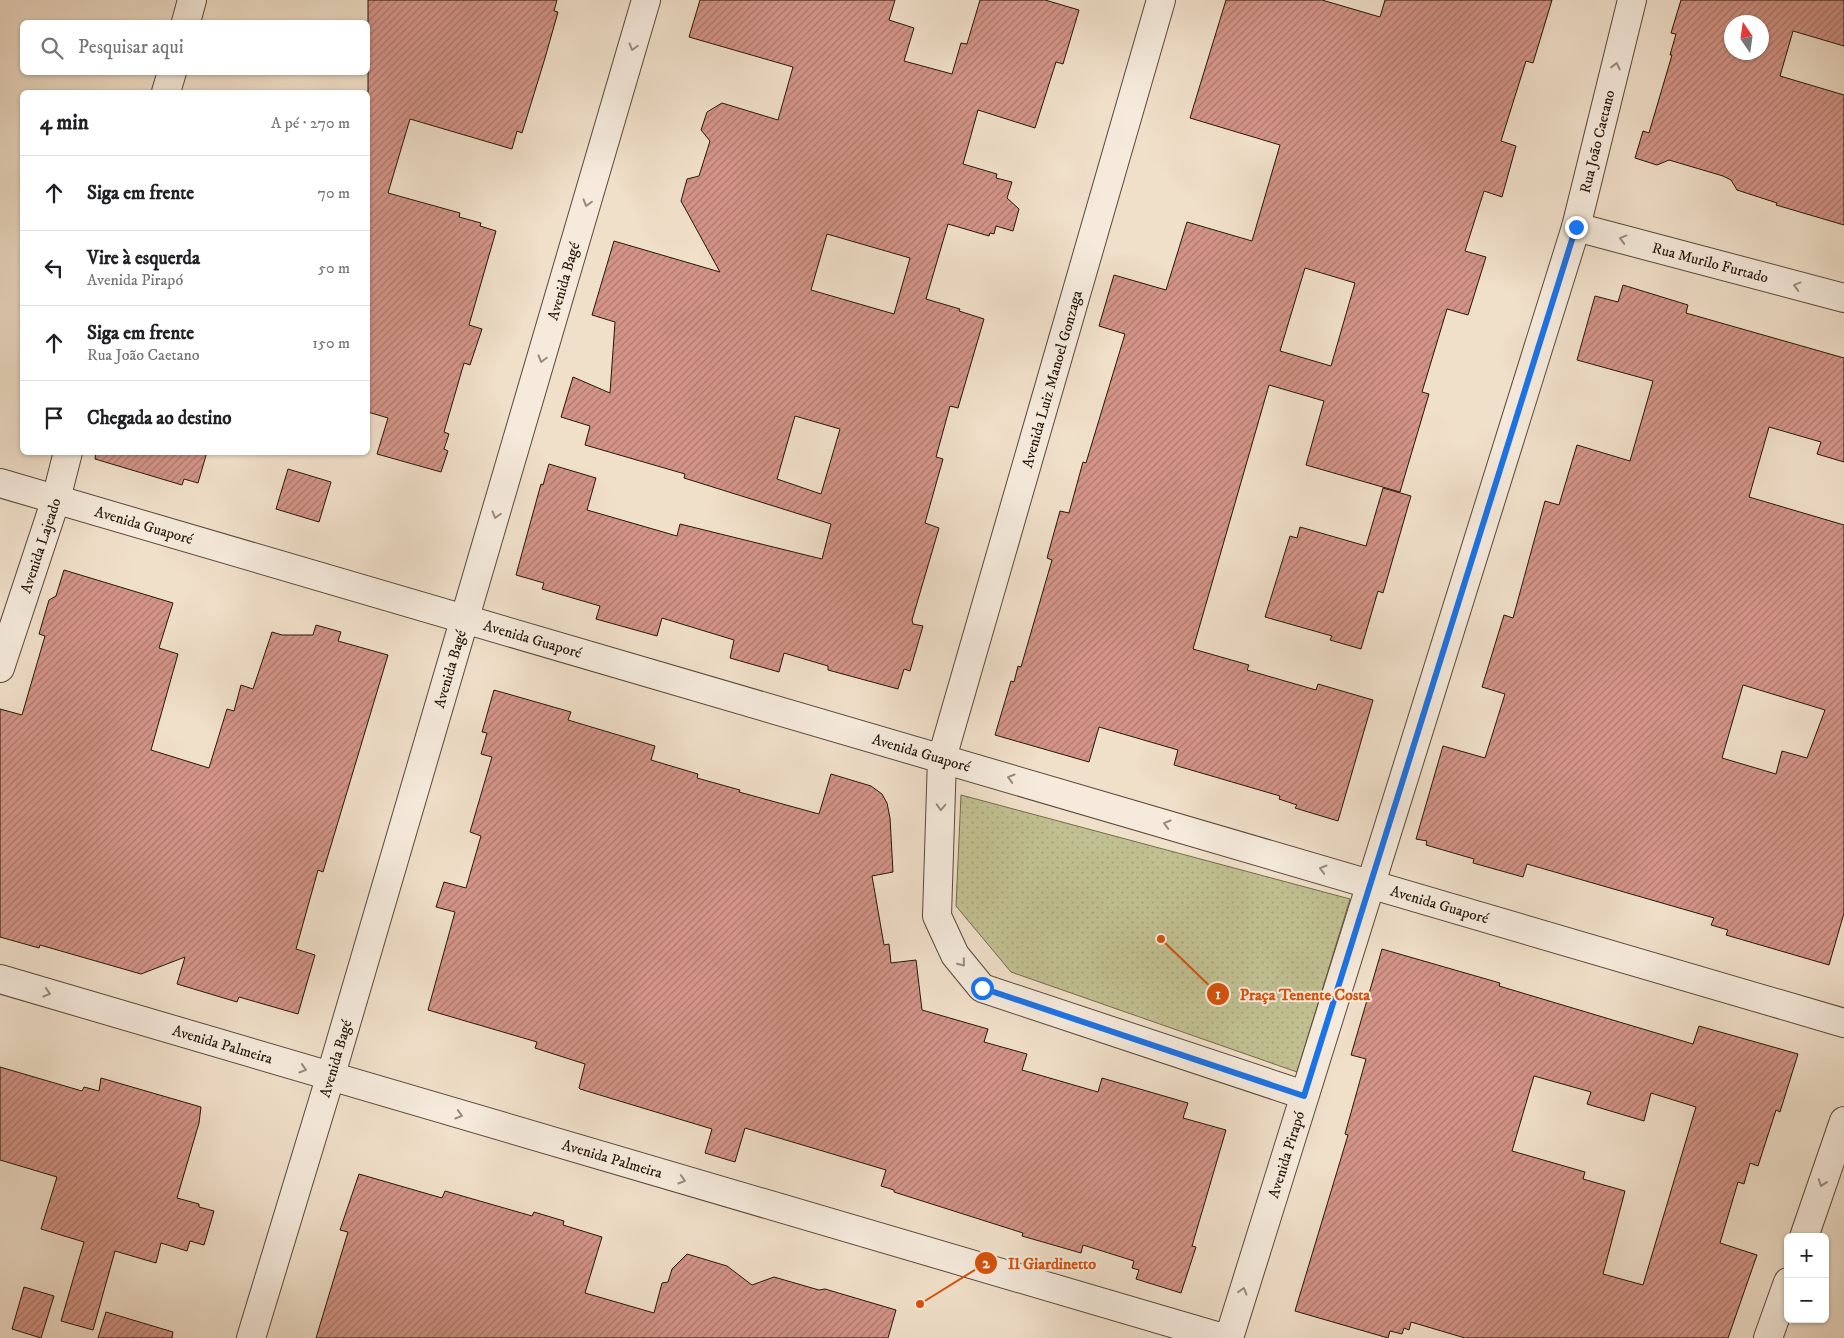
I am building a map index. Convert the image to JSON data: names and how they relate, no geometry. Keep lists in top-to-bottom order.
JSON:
{
  "streets": {
    "street": [
      "Rua João Caetano",
      "Rua Murilo Furtado",
      "Avenida Bagé",
      "Avenida Luiz Manoel Gonzaga",
      "Avenida Guaporé",
      "Avenida Lajeado",
      "Avenida Palmeira",
      "Avenida Pirapó"
    ]
  },
  "crossings": [
    ["Rua João Caetano", "Rua Murilo Furtado"],
    ["Rua João Caetano", "Avenida Guaporé"],
    ["Rua João Caetano", "Avenida Pirapó"],
    ["Avenida Bagé", "Avenida Guaporé"],
    ["Avenida Bagé", "Avenida Palmeira"],
    ["Avenida Luiz Manoel Gonzaga", "Avenida Guaporé"],
    ["Avenida Luiz Manoel Gonzaga", "Avenida Pirapó"],
    ["Avenida Guaporé", "Avenida Lajeado"],
    ["Avenida Guaporé", "Avenida Pirapó"]
  ],
  "one_way": [
    "Rua Murilo Furtado",
    "Avenida Bagé",
    "Avenida Luiz Manoel Gonzaga",
    "Avenida Palmeira",
    "Avenida Pirapó"
  ],
  "places": ["Praça Tenente Costa", "Il Giardinetto"],
  "north": "top",
  "page": {
    "search": "Pesquisar aqui",
    "heading": ["4 min", "A pé · 270 m"],
    "list": [
      ["Siga em frente", "70 m"],
      ["Vire à esquerda", "Avenida Pirapó", "50 m"],
      ["Siga em frente", "Rua João Caetano", "150 m"],
      "Chegada ao destino"
    ],
    "map_buttons": ["+", "−"]
  }
}
